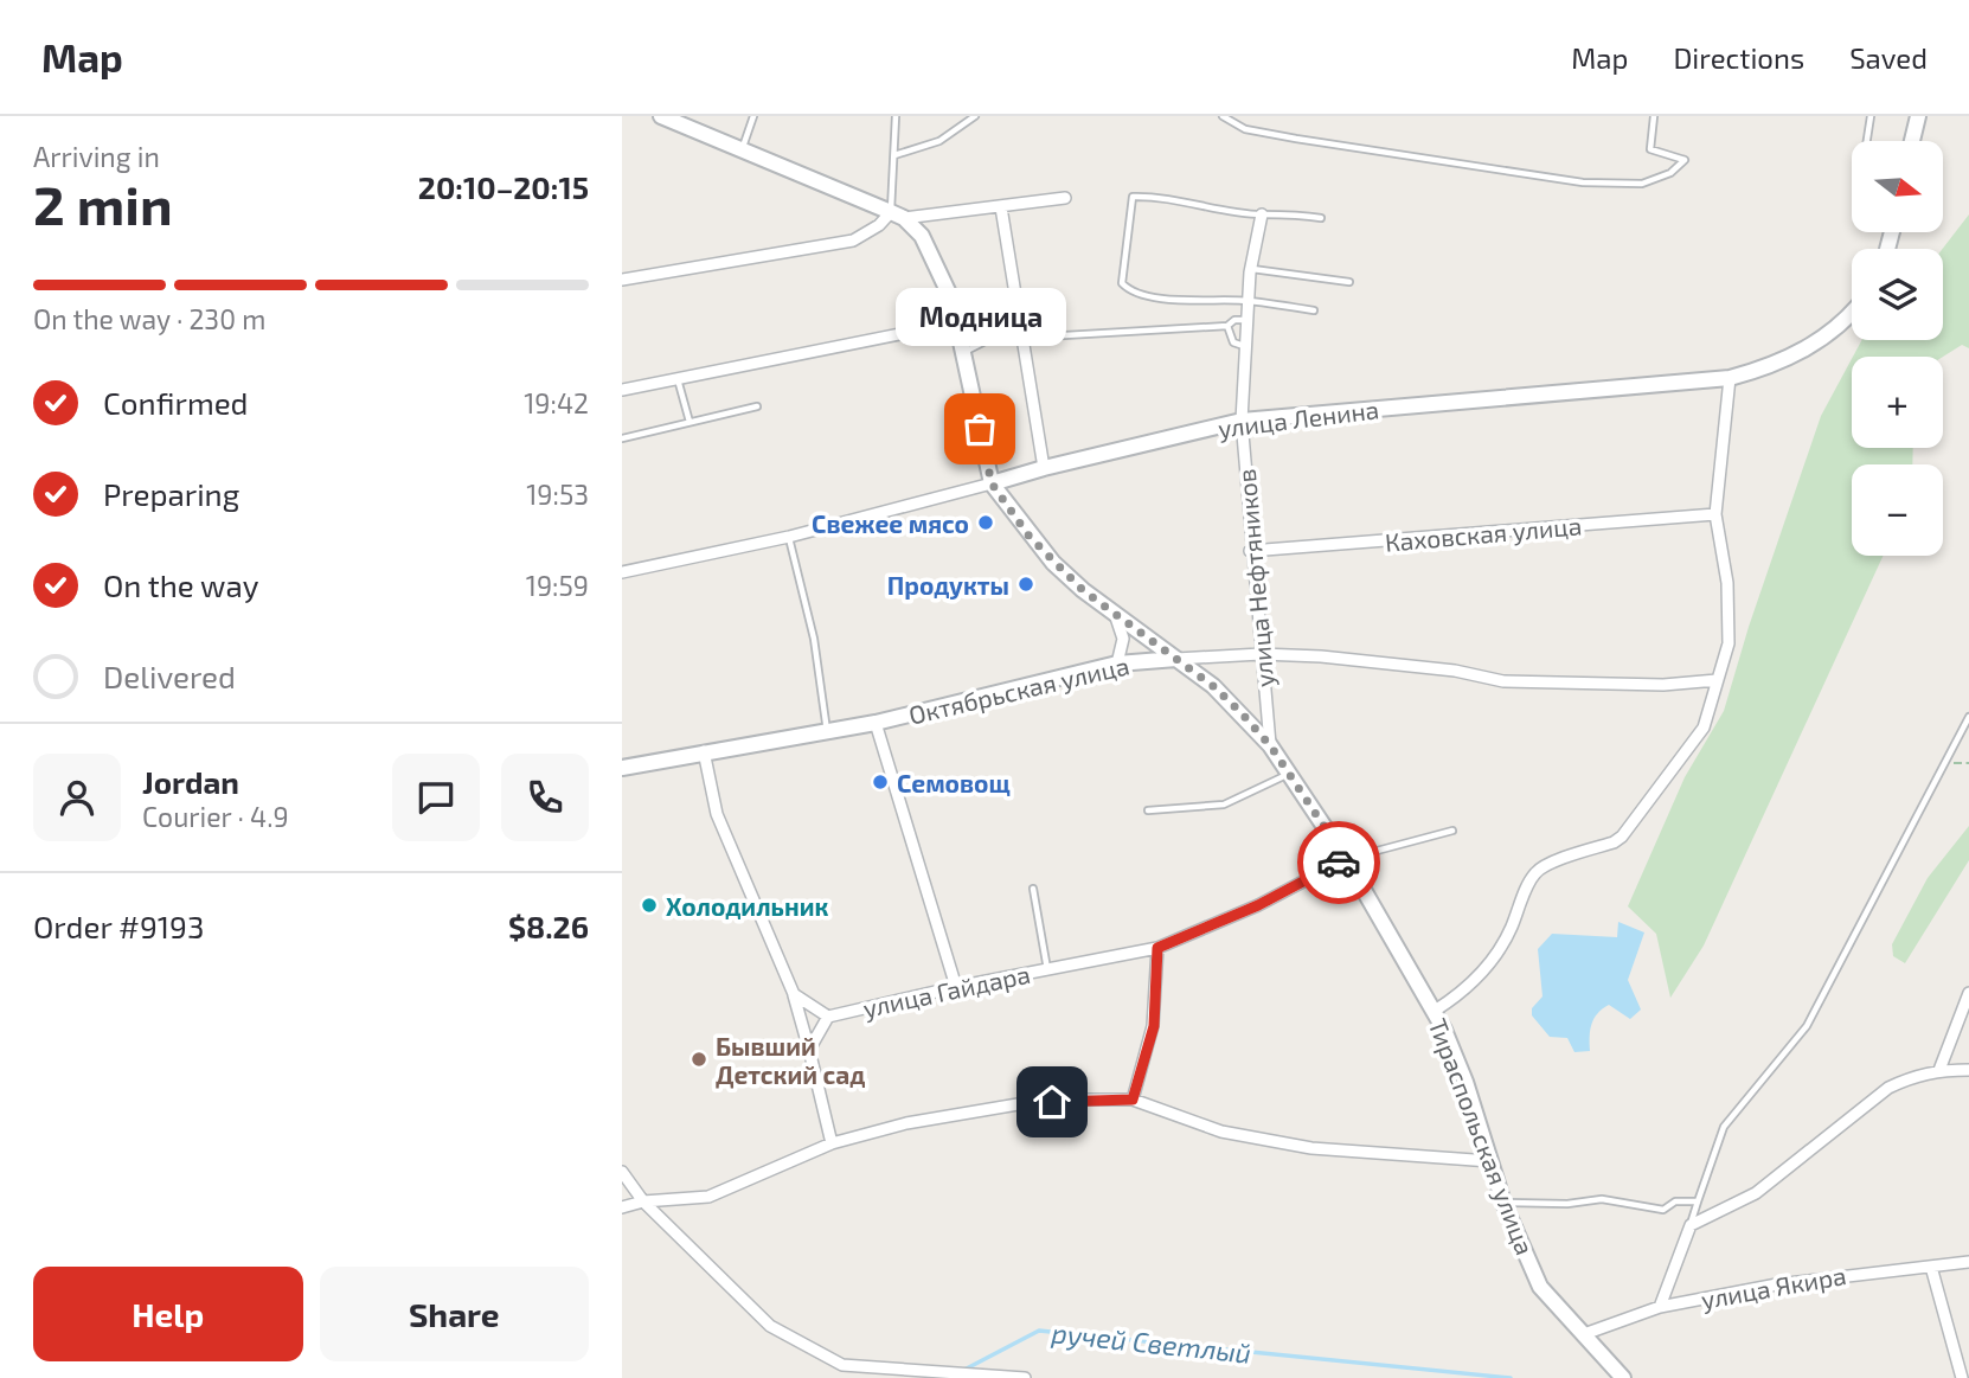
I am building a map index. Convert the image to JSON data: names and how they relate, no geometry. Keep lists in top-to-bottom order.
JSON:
{
  "streets": {
    "street": [
      "улица Ленина",
      "Каховская улица",
      "улица Нефтяников",
      "Октябрьская улица",
      "улица Гайдара",
      "Тираспольская улица",
      "улица Якира"
    ]
  },
  "crossings": [
    ["улица Ленина", "улица Нефтяников"],
    ["улица Ленина", "Тираспольская улица"],
    ["Каховская улица", "улица Нефтяников"],
    ["улица Нефтяников", "Октябрьская улица"],
    ["улица Нефтяников", "Тираспольская улица"],
    ["Октябрьская улица", "Тираспольская улица"],
    ["улица Гайдара", "Тираспольская улица"],
    ["Тираспольская улица", "улица Якира"]
  ],
  "water": ["ручей Светлый"],
  "places": [
    "Модница",
    "Свежее мясо",
    "Продукты",
    "Семовощ",
    "Холодильник",
    "Бывший Детский сад"
  ],
  "north": "right",
  "page": {
    "header": "Map",
    "nav": ["Map", "Directions", "Saved"],
    "heading": ["2 min", "Arriving in", "20:10–20:15"],
    "panel": [
      "Jordan",
      "Courier · 4.9",
      "Order #9193",
      "$8.26"
    ],
    "map_buttons": ["+", "−"],
    "bar": "On the way · 230 m",
    "bubble": "Модница",
    "list": [
      ["Confirmed", "19:42"],
      ["Preparing", "19:53"],
      ["On the way", "19:59"],
      "Delivered"
    ],
    "buttons": ["Help", "Share"]
  }
}
